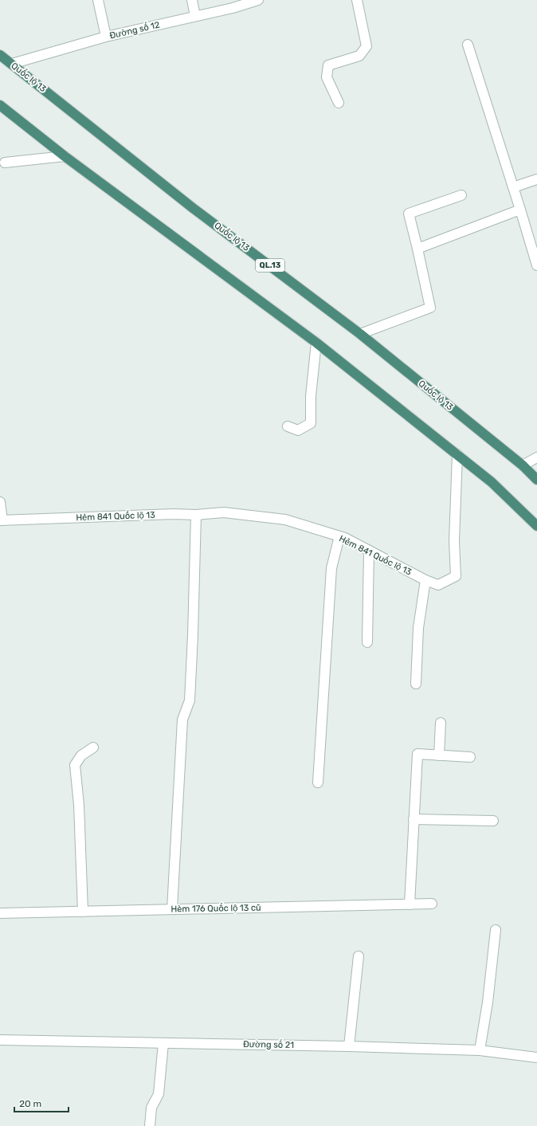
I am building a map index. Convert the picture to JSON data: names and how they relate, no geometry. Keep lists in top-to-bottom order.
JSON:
{
  "streets": {
    "highway": ["Quốc lộ 13", "QL.13"],
    "street": [
      "Đường số 12",
      "Hẻm 841 Quốc lộ 13",
      "Hèm 176 Quốc lộ 13 cũ",
      "Đường số 21"
    ]
  },
  "crossings": [
    ["Đường số 12", "Quốc lộ 13"]
  ],
  "scale_bar": "20 m"
}
